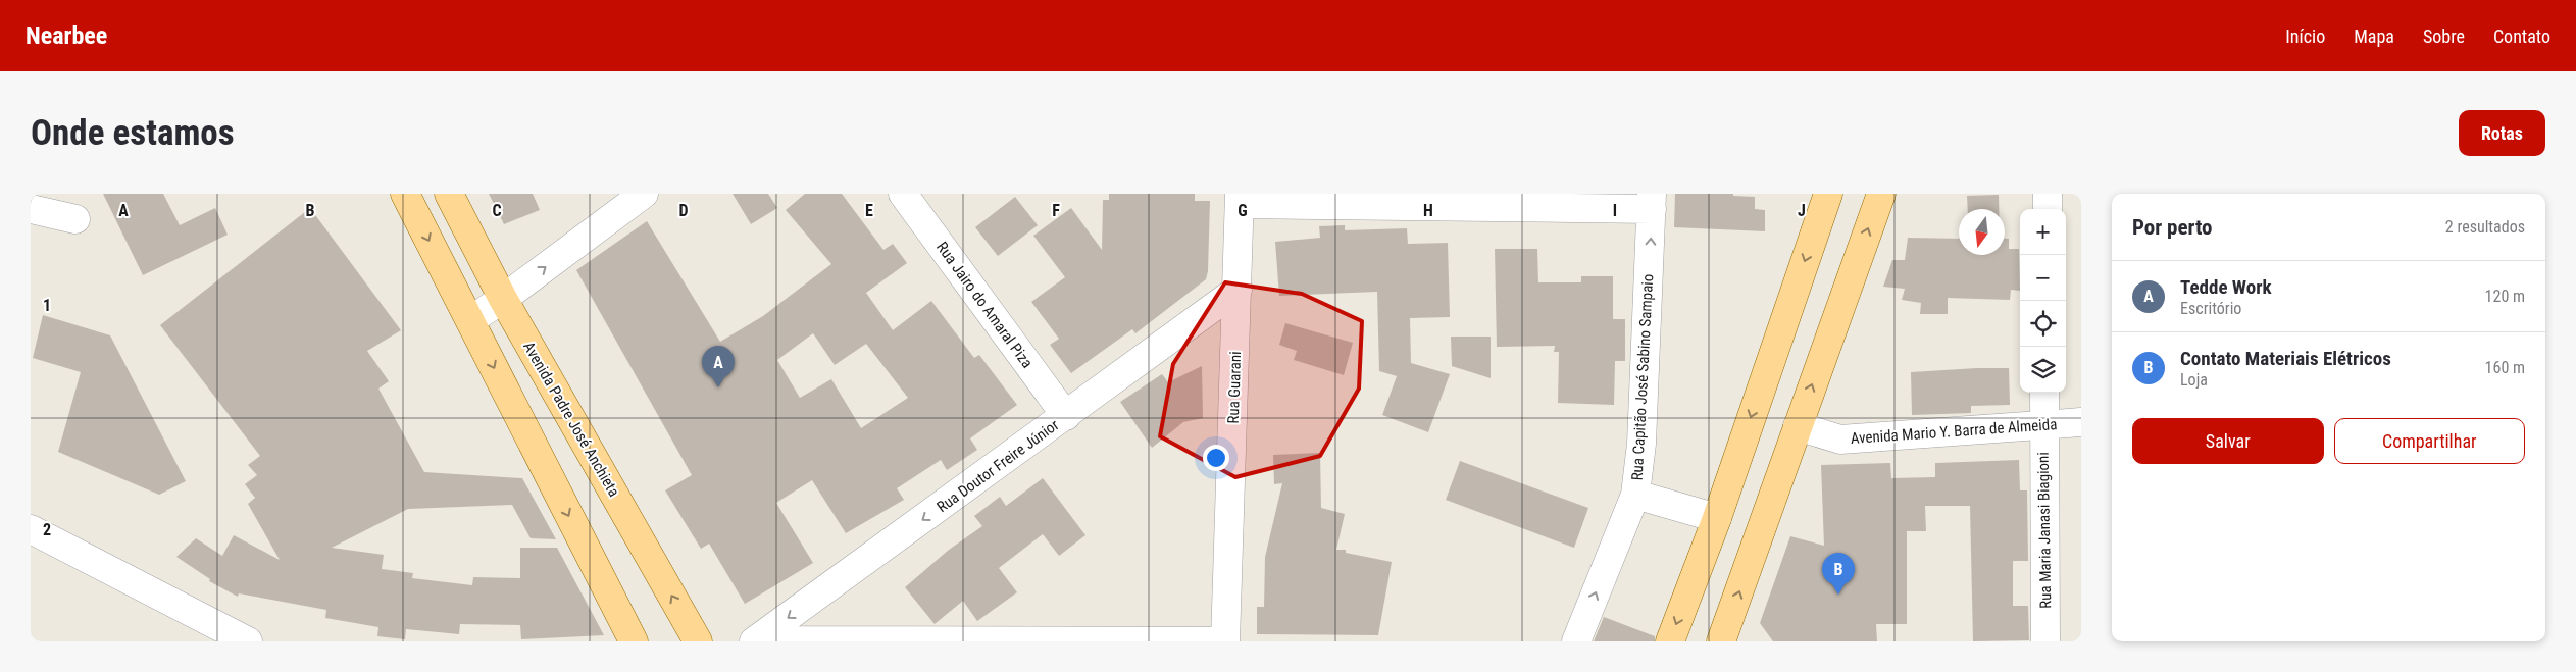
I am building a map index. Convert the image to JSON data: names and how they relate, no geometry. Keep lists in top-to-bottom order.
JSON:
{
  "streets": {
    "main road": ["Avenida Padre José Anchieta"],
    "street": [
      "Rua Jairo do Amaral Piza",
      "Rua Capitão José Sabino Sampaio",
      "Rua Guarani",
      "Avenida Mario Y. Barra de Almeida",
      "Rua Doutor Freire Júnior",
      "Rua Maria Janasi Biagioni"
    ]
  },
  "crossings": [
    ["Rua Jairo do Amaral Piza", "Rua Doutor Freire Júnior"],
    ["Rua Guarani", "Rua Doutor Freire Júnior"],
    ["Avenida Mario Y. Barra de Almeida", "Rua Maria Janasi Biagioni"]
  ],
  "one_way": ["Rua Capitão José Sabino Sampaio", "Rua Doutor Freire Júnior"],
  "north": "bottom",
  "page": {
    "header": "Nearbee",
    "nav": [
      "Início",
      "Mapa",
      "Sobre",
      "Contato"
    ],
    "buttons": [
      "Rotas",
      ["Salvar", "Compartilhar"]
    ],
    "title": "Onde estamos",
    "heading": ["Por perto", "2 resultados"],
    "map_buttons": ["+", "−"],
    "list": [
      {
        "mark": "A",
        "name": "Tedde Work",
        "note": "Escritório",
        "value": "120 m"
      },
      {
        "mark": "B",
        "name": "Contato Materiais Elétricos",
        "note": "Loja",
        "value": "160 m"
      }
    ],
    "pins": ["A", "B"]
  },
  "grid": {
    "columns": [
      "A",
      "B",
      "C",
      "D",
      "E",
      "F",
      "G",
      "H",
      "I",
      "J"
    ],
    "rows": ["1", "2"]
  }
}
